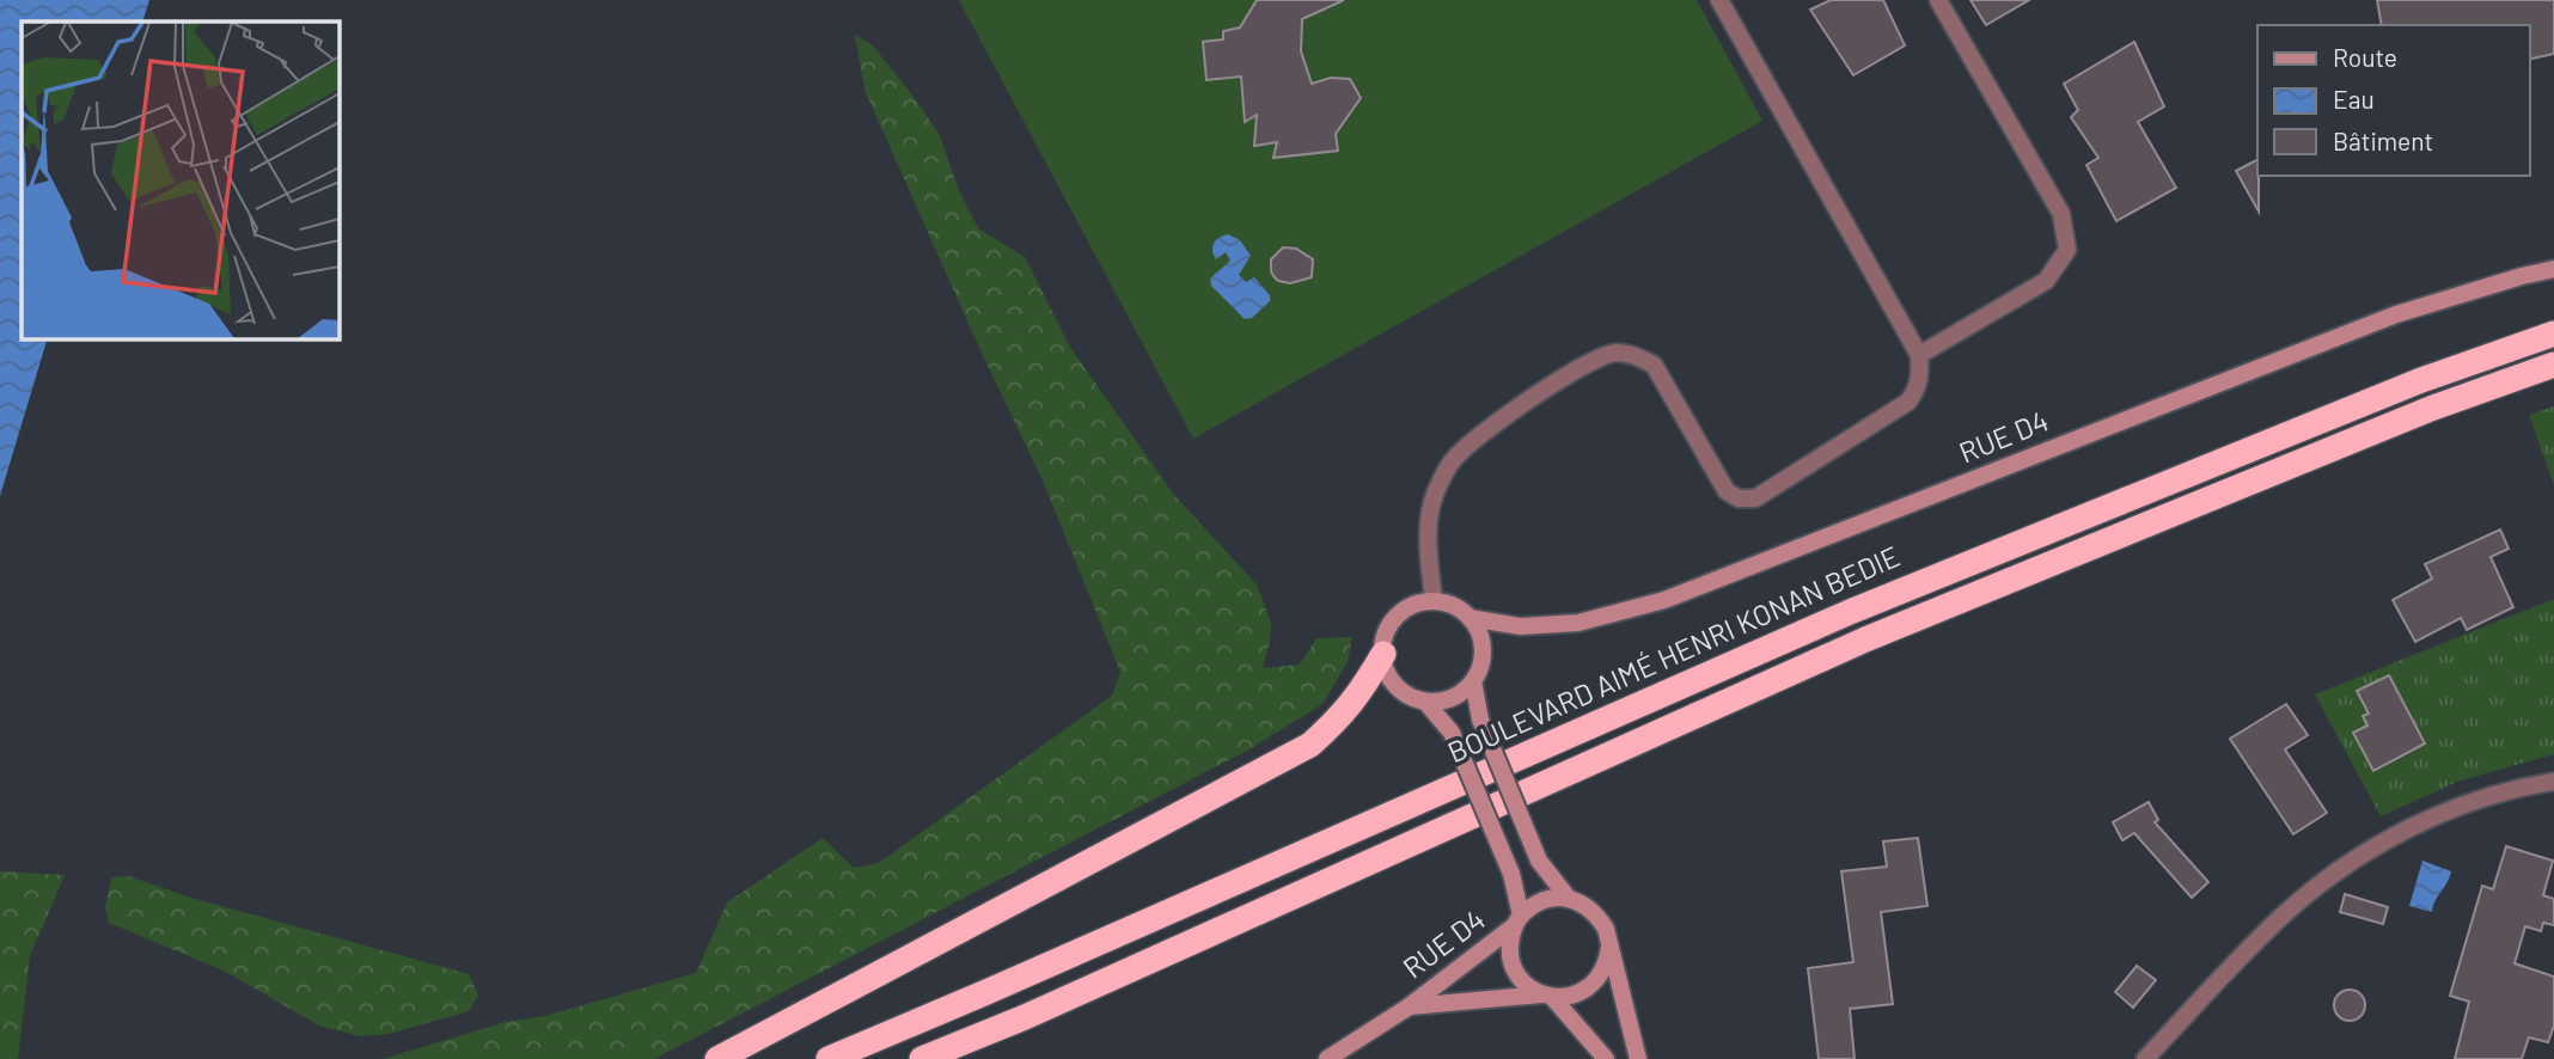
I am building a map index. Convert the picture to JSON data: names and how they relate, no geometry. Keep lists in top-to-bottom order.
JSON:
{
  "streets": {
    "highway": ["BOULEVARD AIMÉ HENRI KONAN BEDIE"],
    "main road": ["RUE D4"]
  },
  "legend": ["Route", "Eau", "Bâtiment"]
}
